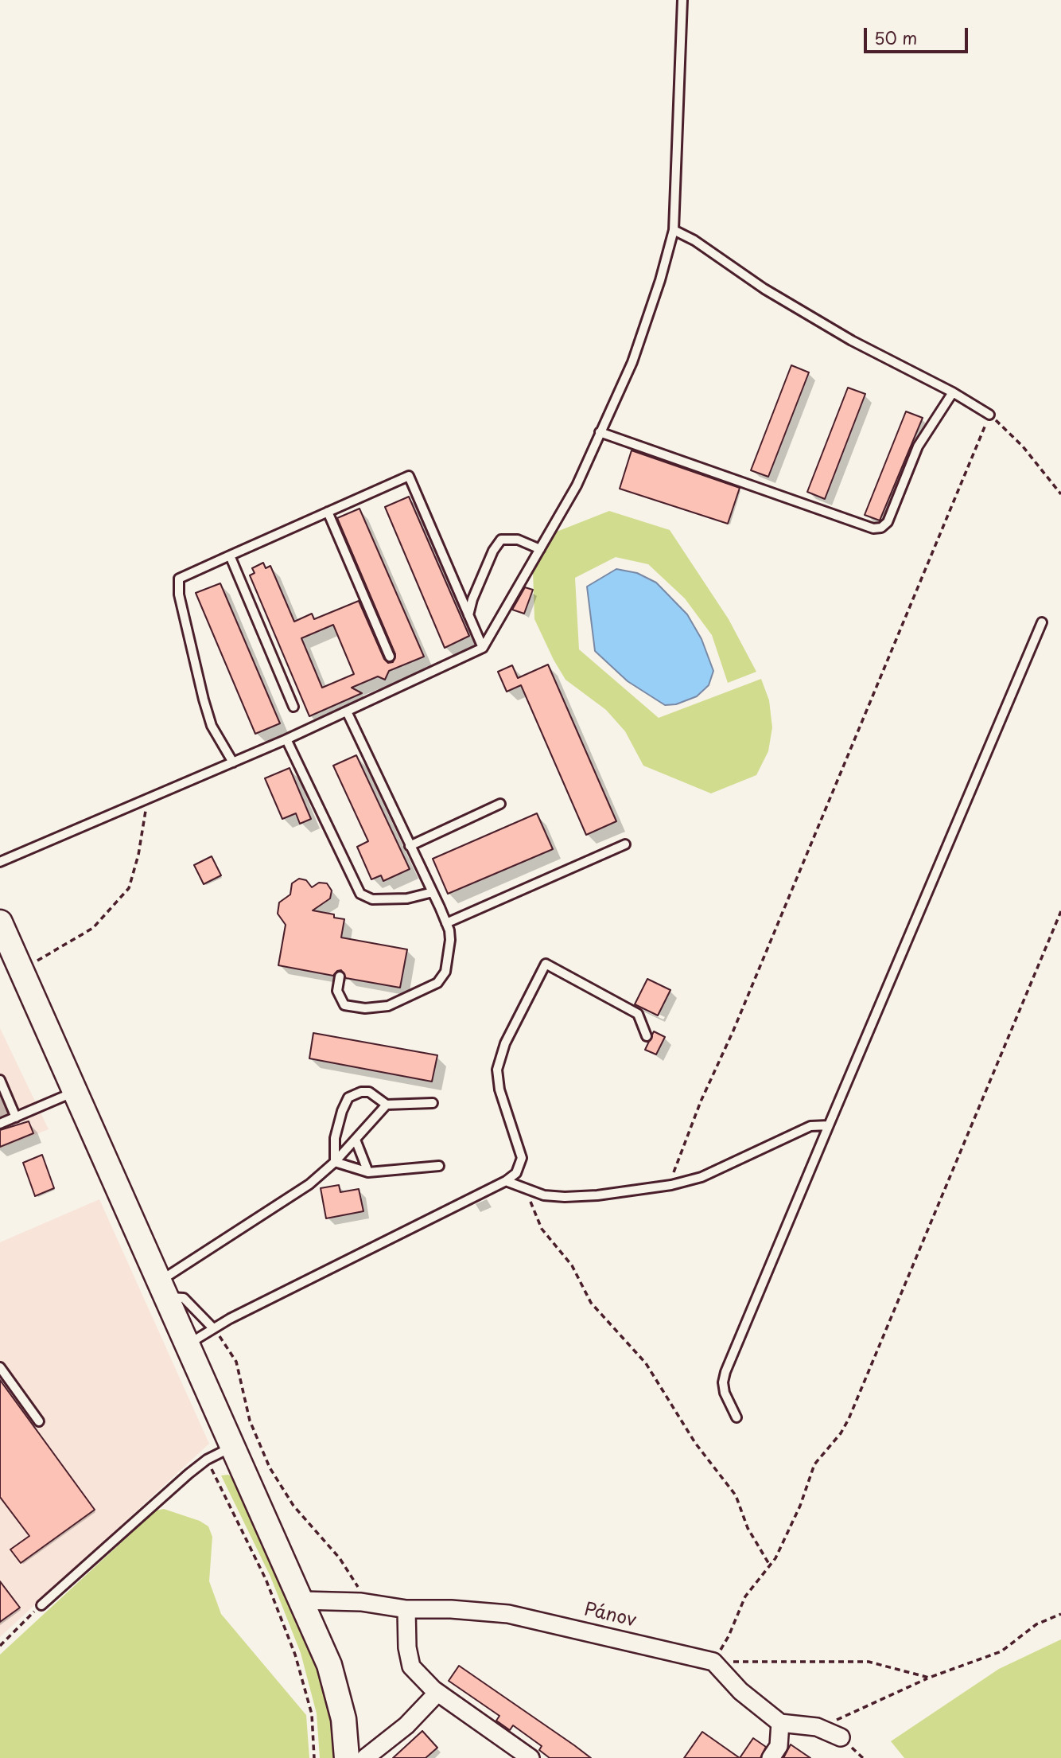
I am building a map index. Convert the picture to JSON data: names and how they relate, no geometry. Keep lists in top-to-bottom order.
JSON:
{
  "streets": {
    "street": ["Pánov"]
  },
  "scale_bar": "50 m"
}
